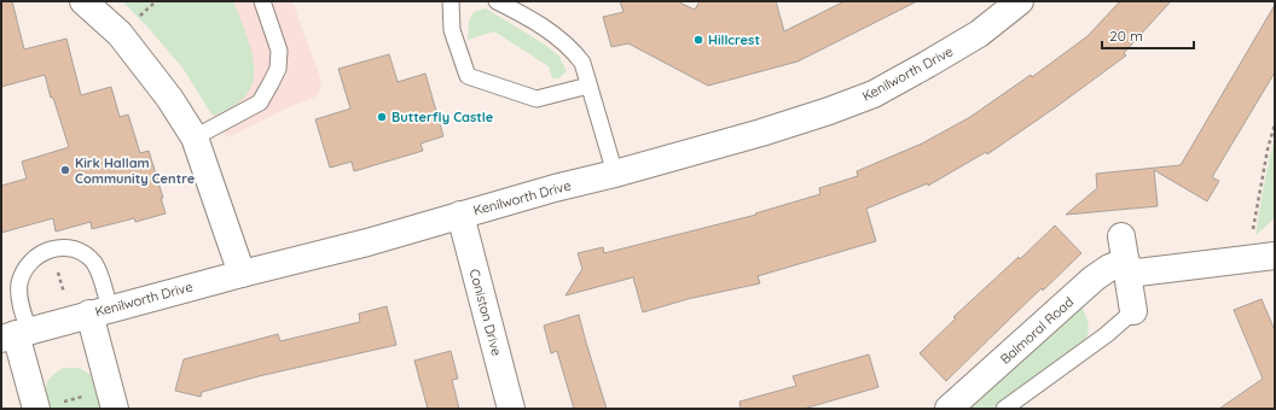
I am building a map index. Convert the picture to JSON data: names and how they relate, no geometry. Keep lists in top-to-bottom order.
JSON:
{
  "streets": {
    "street": ["Kenilworth Drive", "Coniston Drive", "Balmoral Road"]
  },
  "crossings": [
    ["Kenilworth Drive", "Coniston Drive"]
  ],
  "places": ["Hillcrest", "Butterfly Castle", "Kirk Hallam Community Centre"],
  "scale_bar": "20 m"
}
